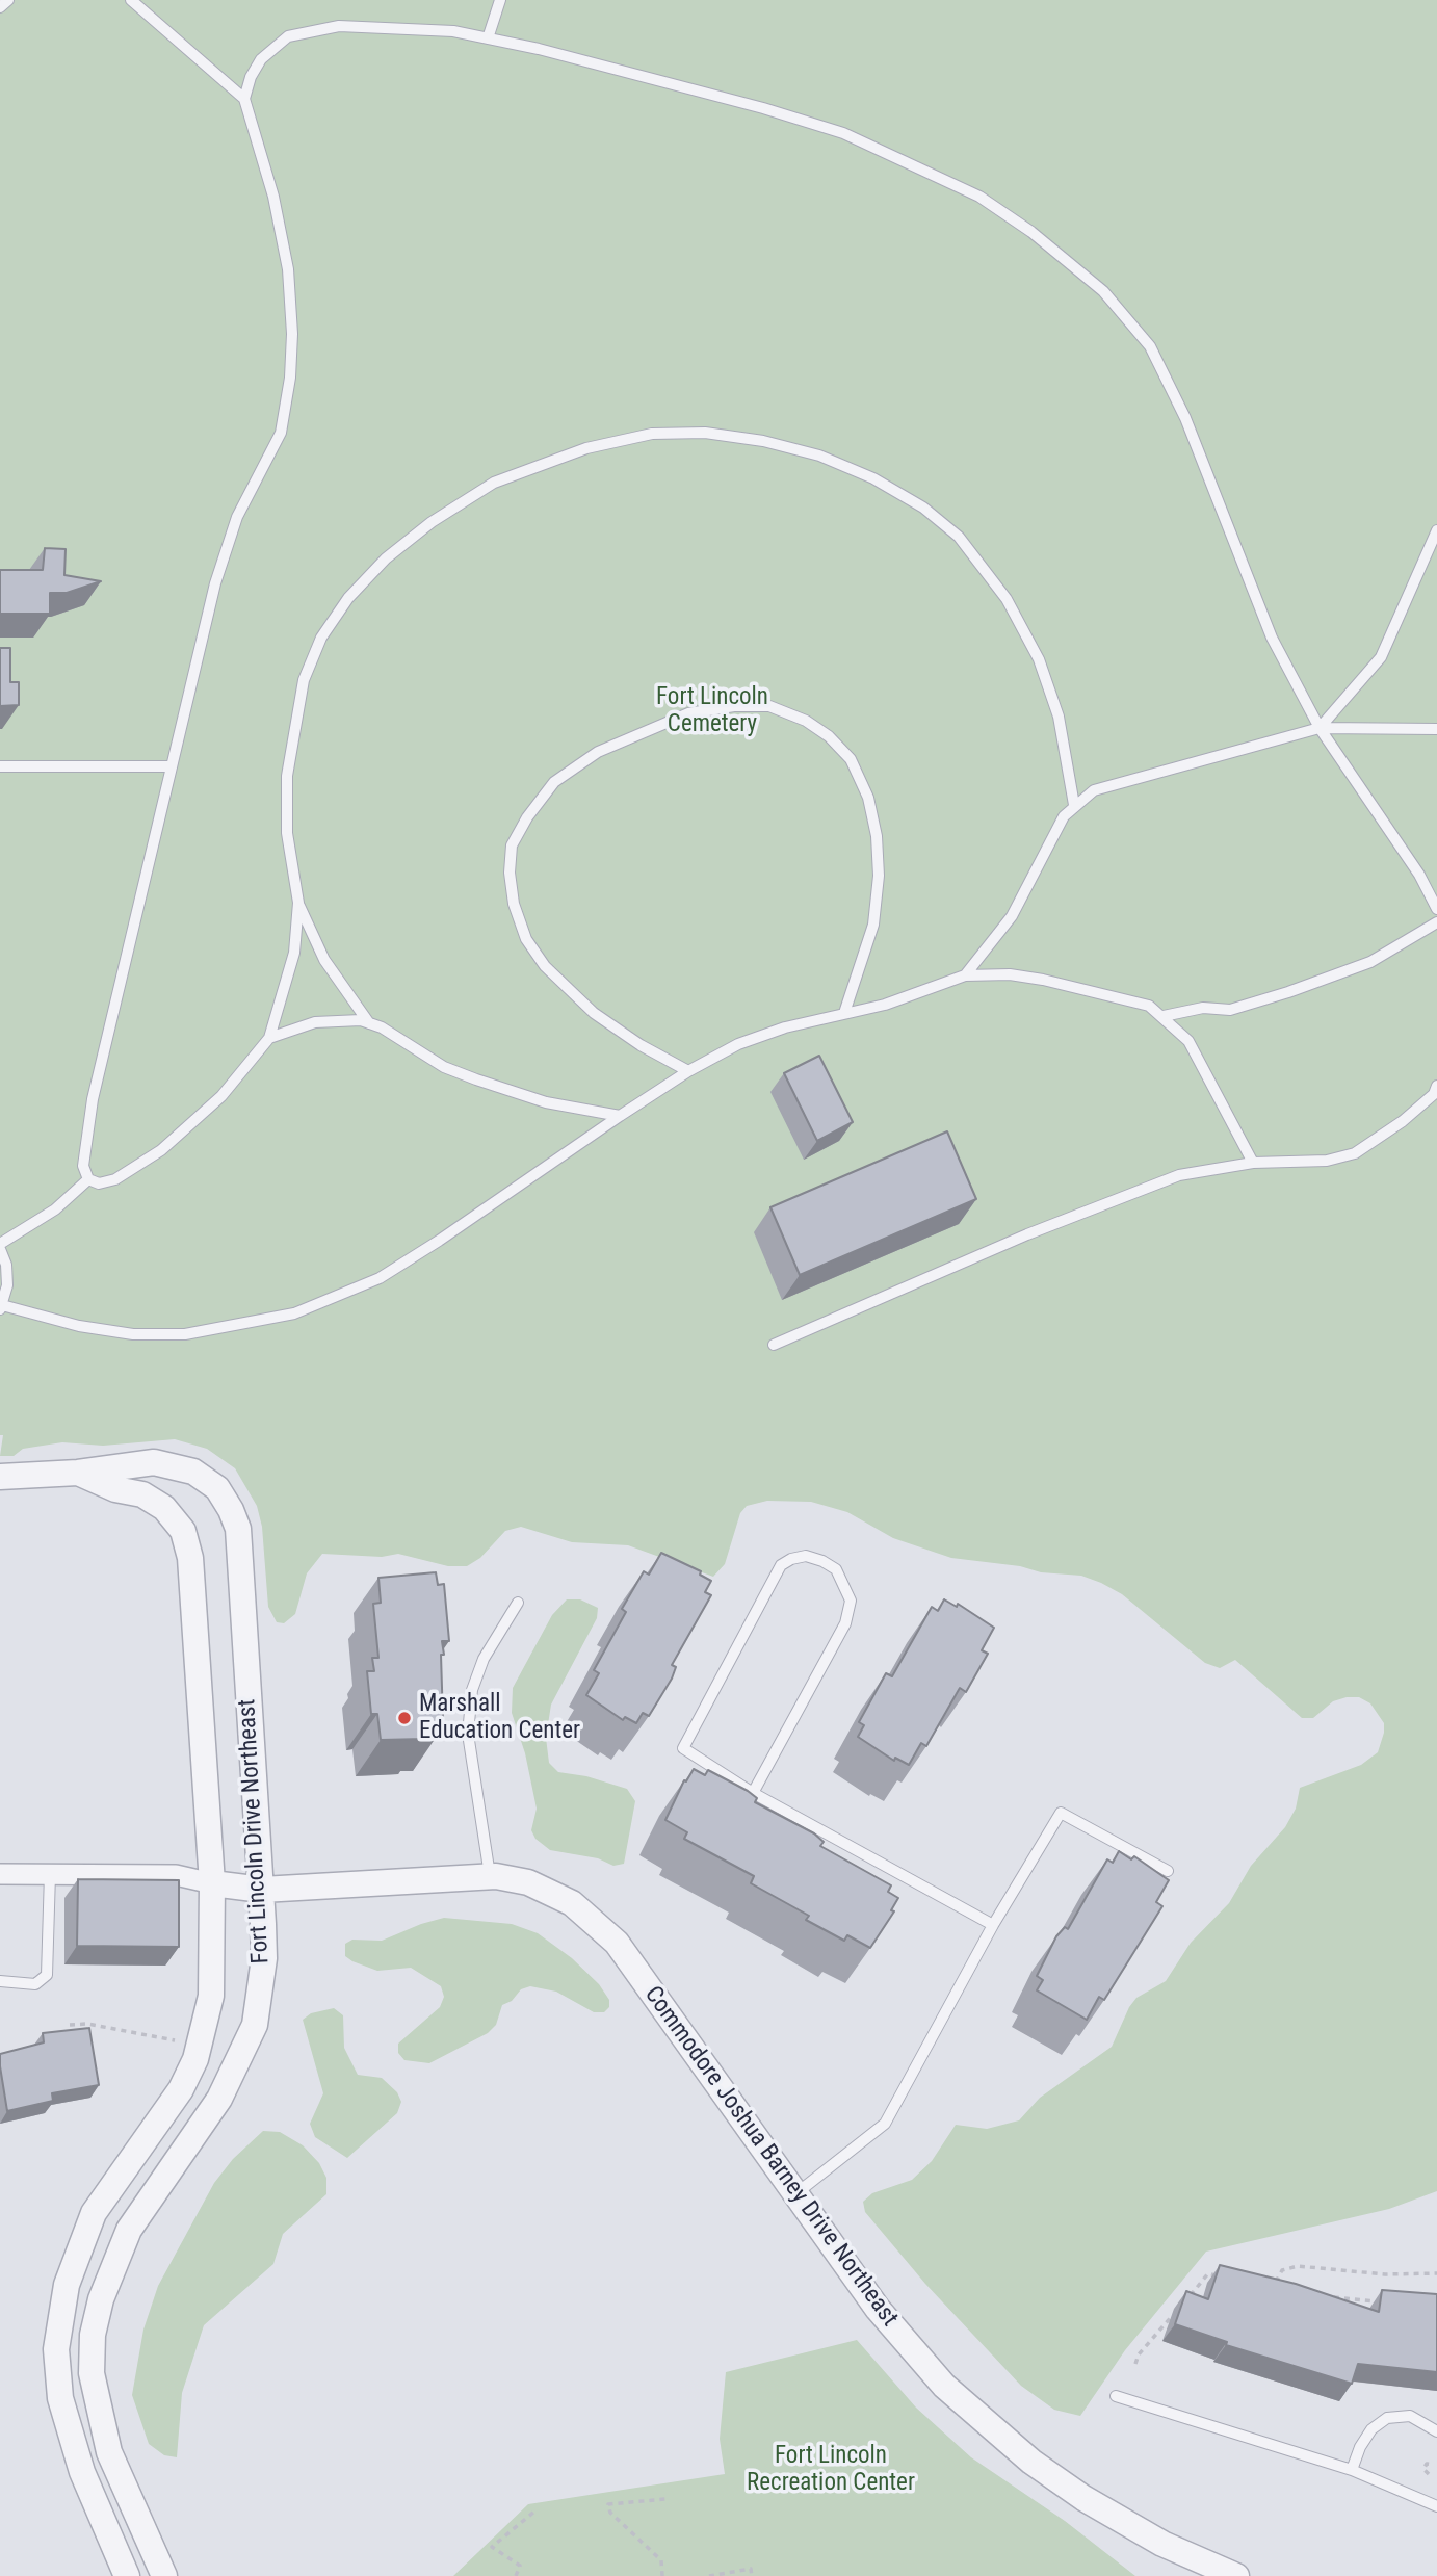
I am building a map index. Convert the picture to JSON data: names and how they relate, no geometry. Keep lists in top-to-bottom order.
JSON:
{
  "streets": {
    "street": ["Fort Lincoln Drive Northeast", "Commodore Joshua Barney Drive Northeast"]
  },
  "crossings": [
    ["Fort Lincoln Drive Northeast", "Commodore Joshua Barney Drive Northeast"]
  ],
  "parks": ["Fort Lincoln Cemetery", "Fort Lincoln Recreation Center"],
  "places": ["Marshall Education Center"]
}
